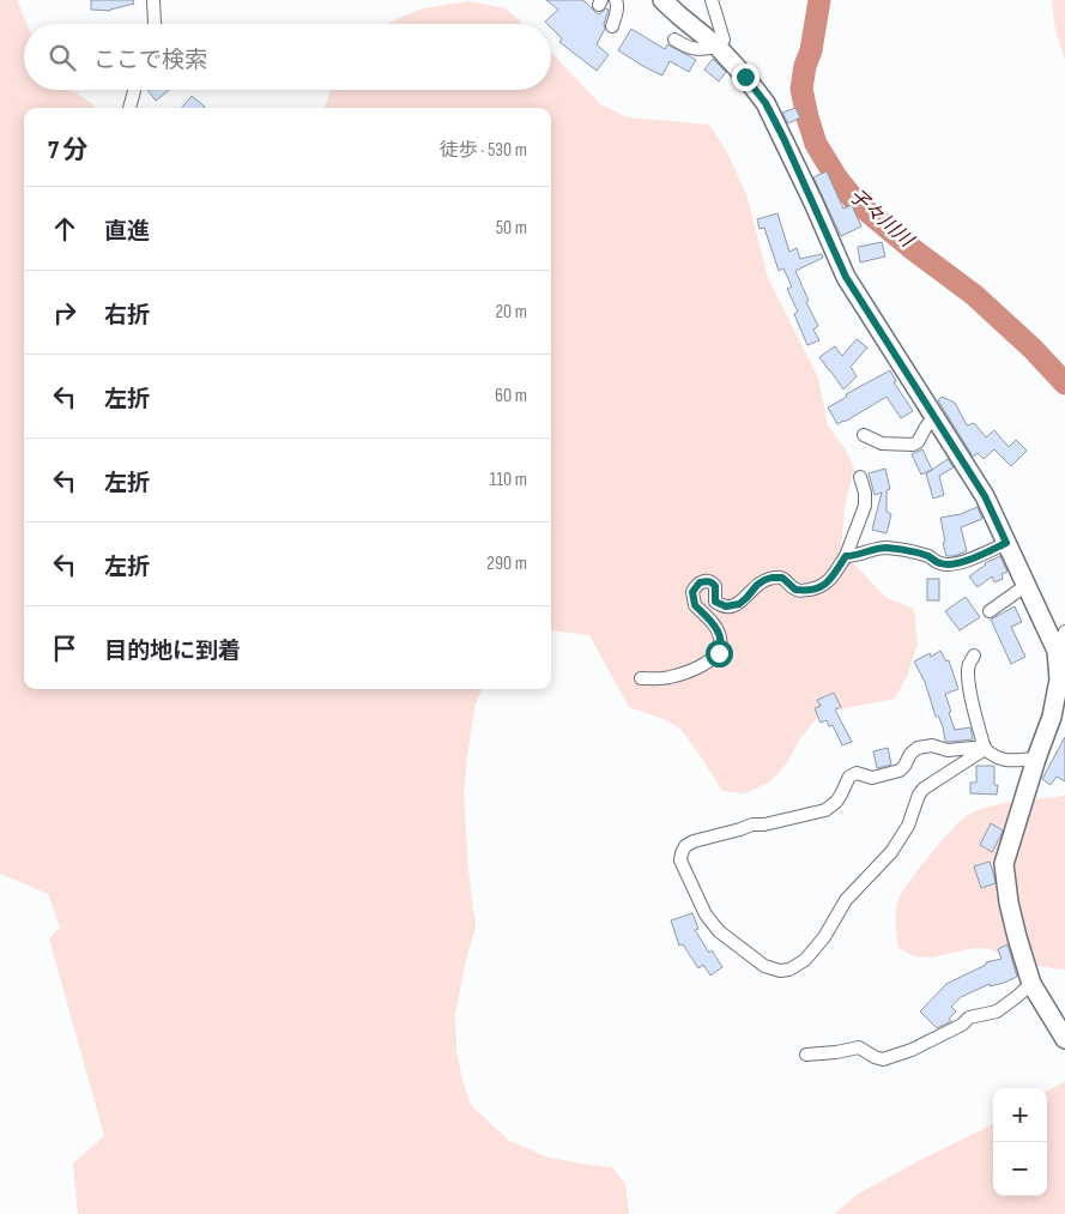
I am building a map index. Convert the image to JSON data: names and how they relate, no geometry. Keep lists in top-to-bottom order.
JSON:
{
  "water": ["子々川川"],
  "page": {
    "search": "ここで検索",
    "heading": ["7 分", "徒歩 · 530 m"],
    "list": [
      ["直進", "50 m"],
      ["右折", "20 m"],
      ["左折", "60 m"],
      ["左折", "110 m"],
      ["左折", "290 m"],
      "目的地に到着"
    ],
    "map_buttons": ["+", "−"]
  }
}
